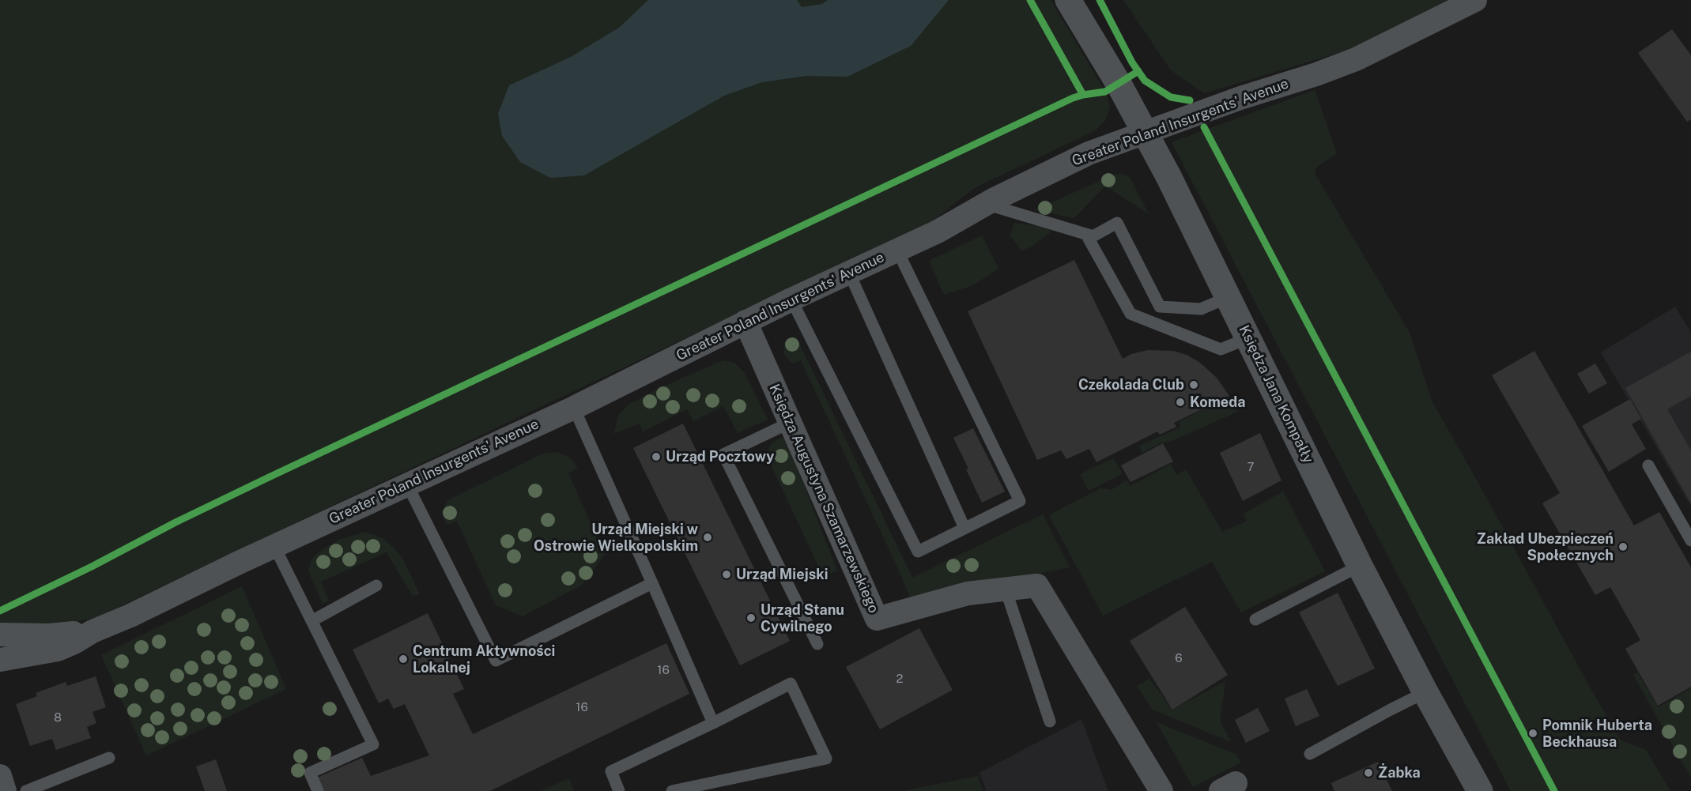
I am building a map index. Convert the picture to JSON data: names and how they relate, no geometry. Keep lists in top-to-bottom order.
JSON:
{
  "streets": {
    "street": ["Greater Poland Insurgents' Avenue", "Księdza Jana Kompałły", "Księdza Augustyna Szamarzewskiego"]
  },
  "crossings": [
    ["Greater Poland Insurgents' Avenue", "Księdza Jana Kompałły"],
    ["Greater Poland Insurgents' Avenue", "Księdza Augustyna Szamarzewskiego"]
  ],
  "places": [
    "Czekolada Club",
    "Komeda",
    "Urząd Pocztowy",
    "Urząd Miejski w Ostrowie Wielkopolskim",
    "Zakład Ubezpieczeń Społecznych",
    "Urząd Miejski",
    "Urząd Stanu Cywilnego",
    "Centrum Aktywności Lokalnej",
    "Pomnik Huberta Beckhausa",
    "Żabka"
  ],
  "house_numbers": [
    "7",
    "6",
    "16",
    "2",
    "16",
    "8"
  ]
}
